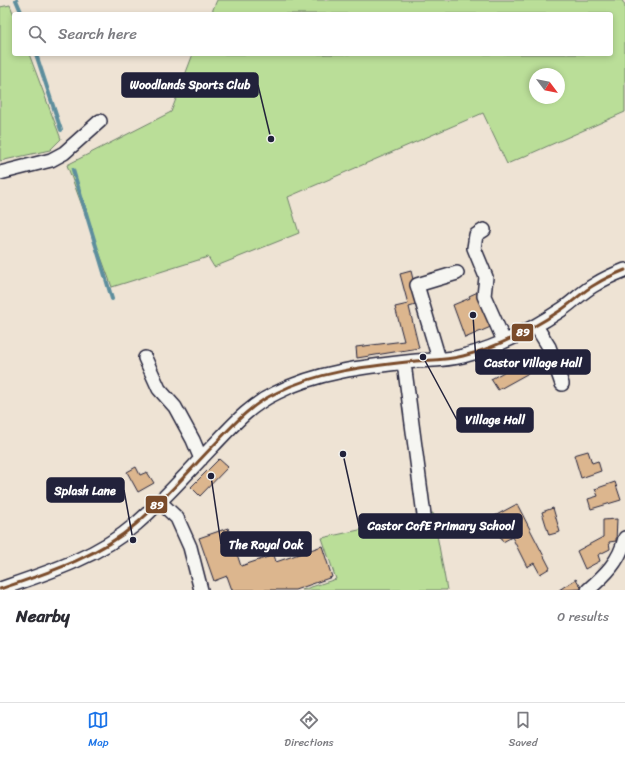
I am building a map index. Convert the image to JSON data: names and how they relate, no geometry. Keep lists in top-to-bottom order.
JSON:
{
  "places": [
    "Woodlands Sports Club",
    "Castor Village Hall",
    "Village Hall",
    "Castor CofE Primary School",
    "The Royal Oak",
    "Splash Lane"
  ],
  "lines": ["transit line 89"],
  "north": "bottom right",
  "page": {
    "search": "Search here",
    "heading": ["Nearby", "0 results"],
    "nav": ["Map", "Directions", "Saved"]
  }
}
